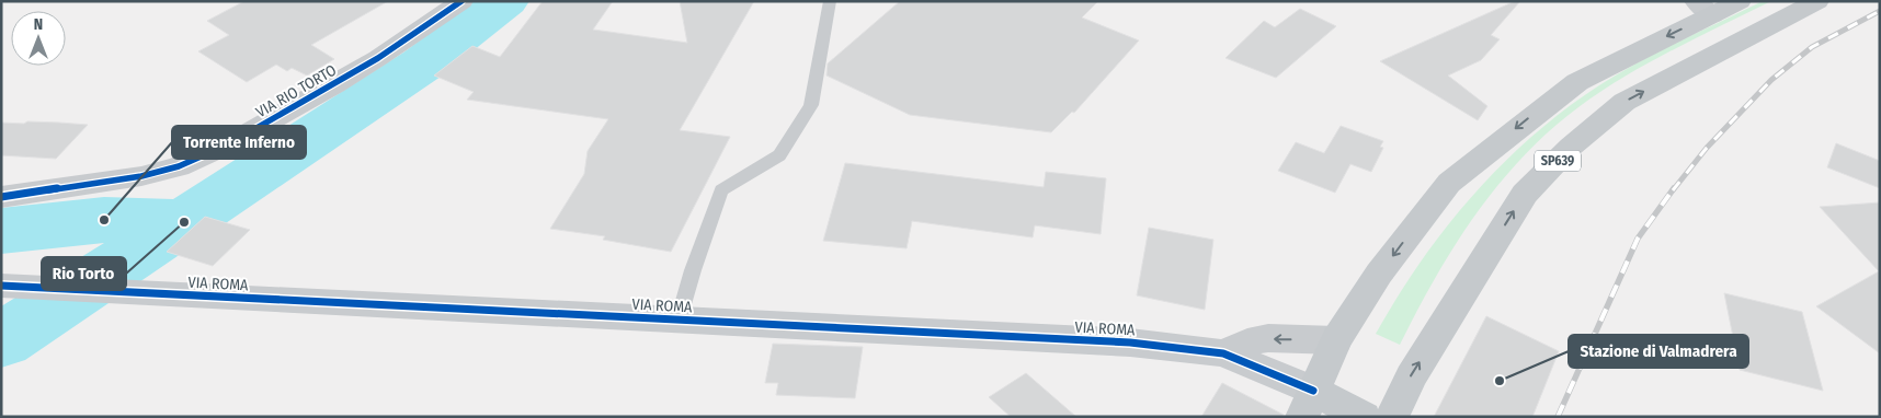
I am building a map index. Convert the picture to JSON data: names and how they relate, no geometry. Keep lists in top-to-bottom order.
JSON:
{
  "streets": {
    "main road": ["SP639"],
    "street": ["VIA RIO TORTO", "VIA ROMA"]
  },
  "places": ["Torrente Inferno", "Rio Torto", "Stazione di Valmadrera"],
  "north": "top"
}
